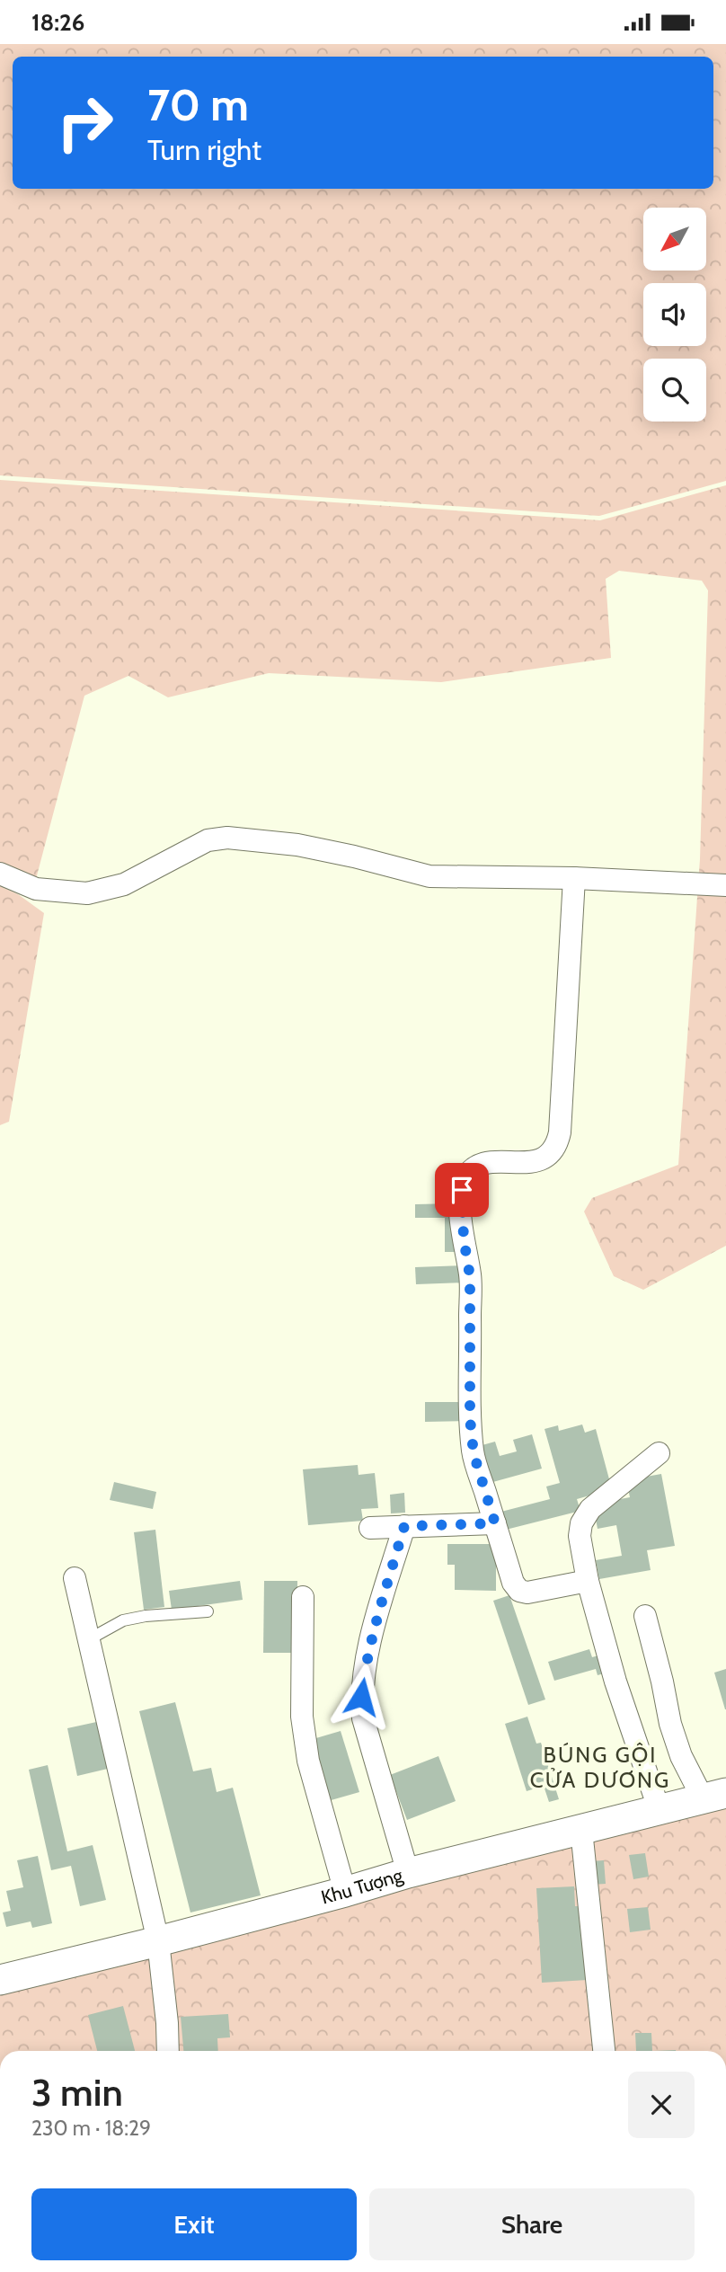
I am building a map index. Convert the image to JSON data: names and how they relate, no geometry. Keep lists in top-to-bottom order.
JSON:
{
  "streets": {
    "street": ["Khu Tượng"]
  },
  "districts": ["BÚNG GỘI CỬA DƯƠNG"],
  "north": "bottom left",
  "page": {
    "status": "18:26",
    "turn": ["70 m", "Turn right"],
    "heading": ["3 min", "230 m · 18:29"],
    "buttons": ["Exit", "Share"]
  }
}
